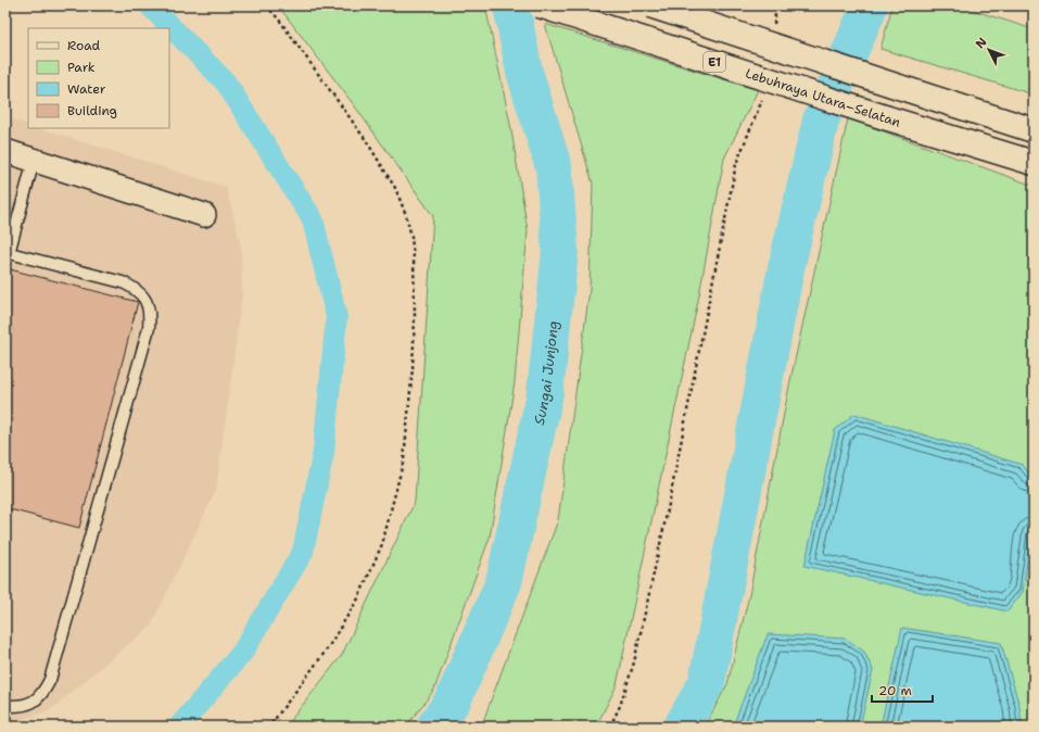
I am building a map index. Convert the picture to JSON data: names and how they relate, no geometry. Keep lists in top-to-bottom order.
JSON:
{
  "streets": {
    "highway": ["E1", "Lebuhraya Utara–Selatan"]
  },
  "water": ["Sungai Junjong"],
  "legend": [
    "Road",
    "Park",
    "Water",
    "Building"
  ],
  "scale_bar": "20 m",
  "north": "top left"
}
